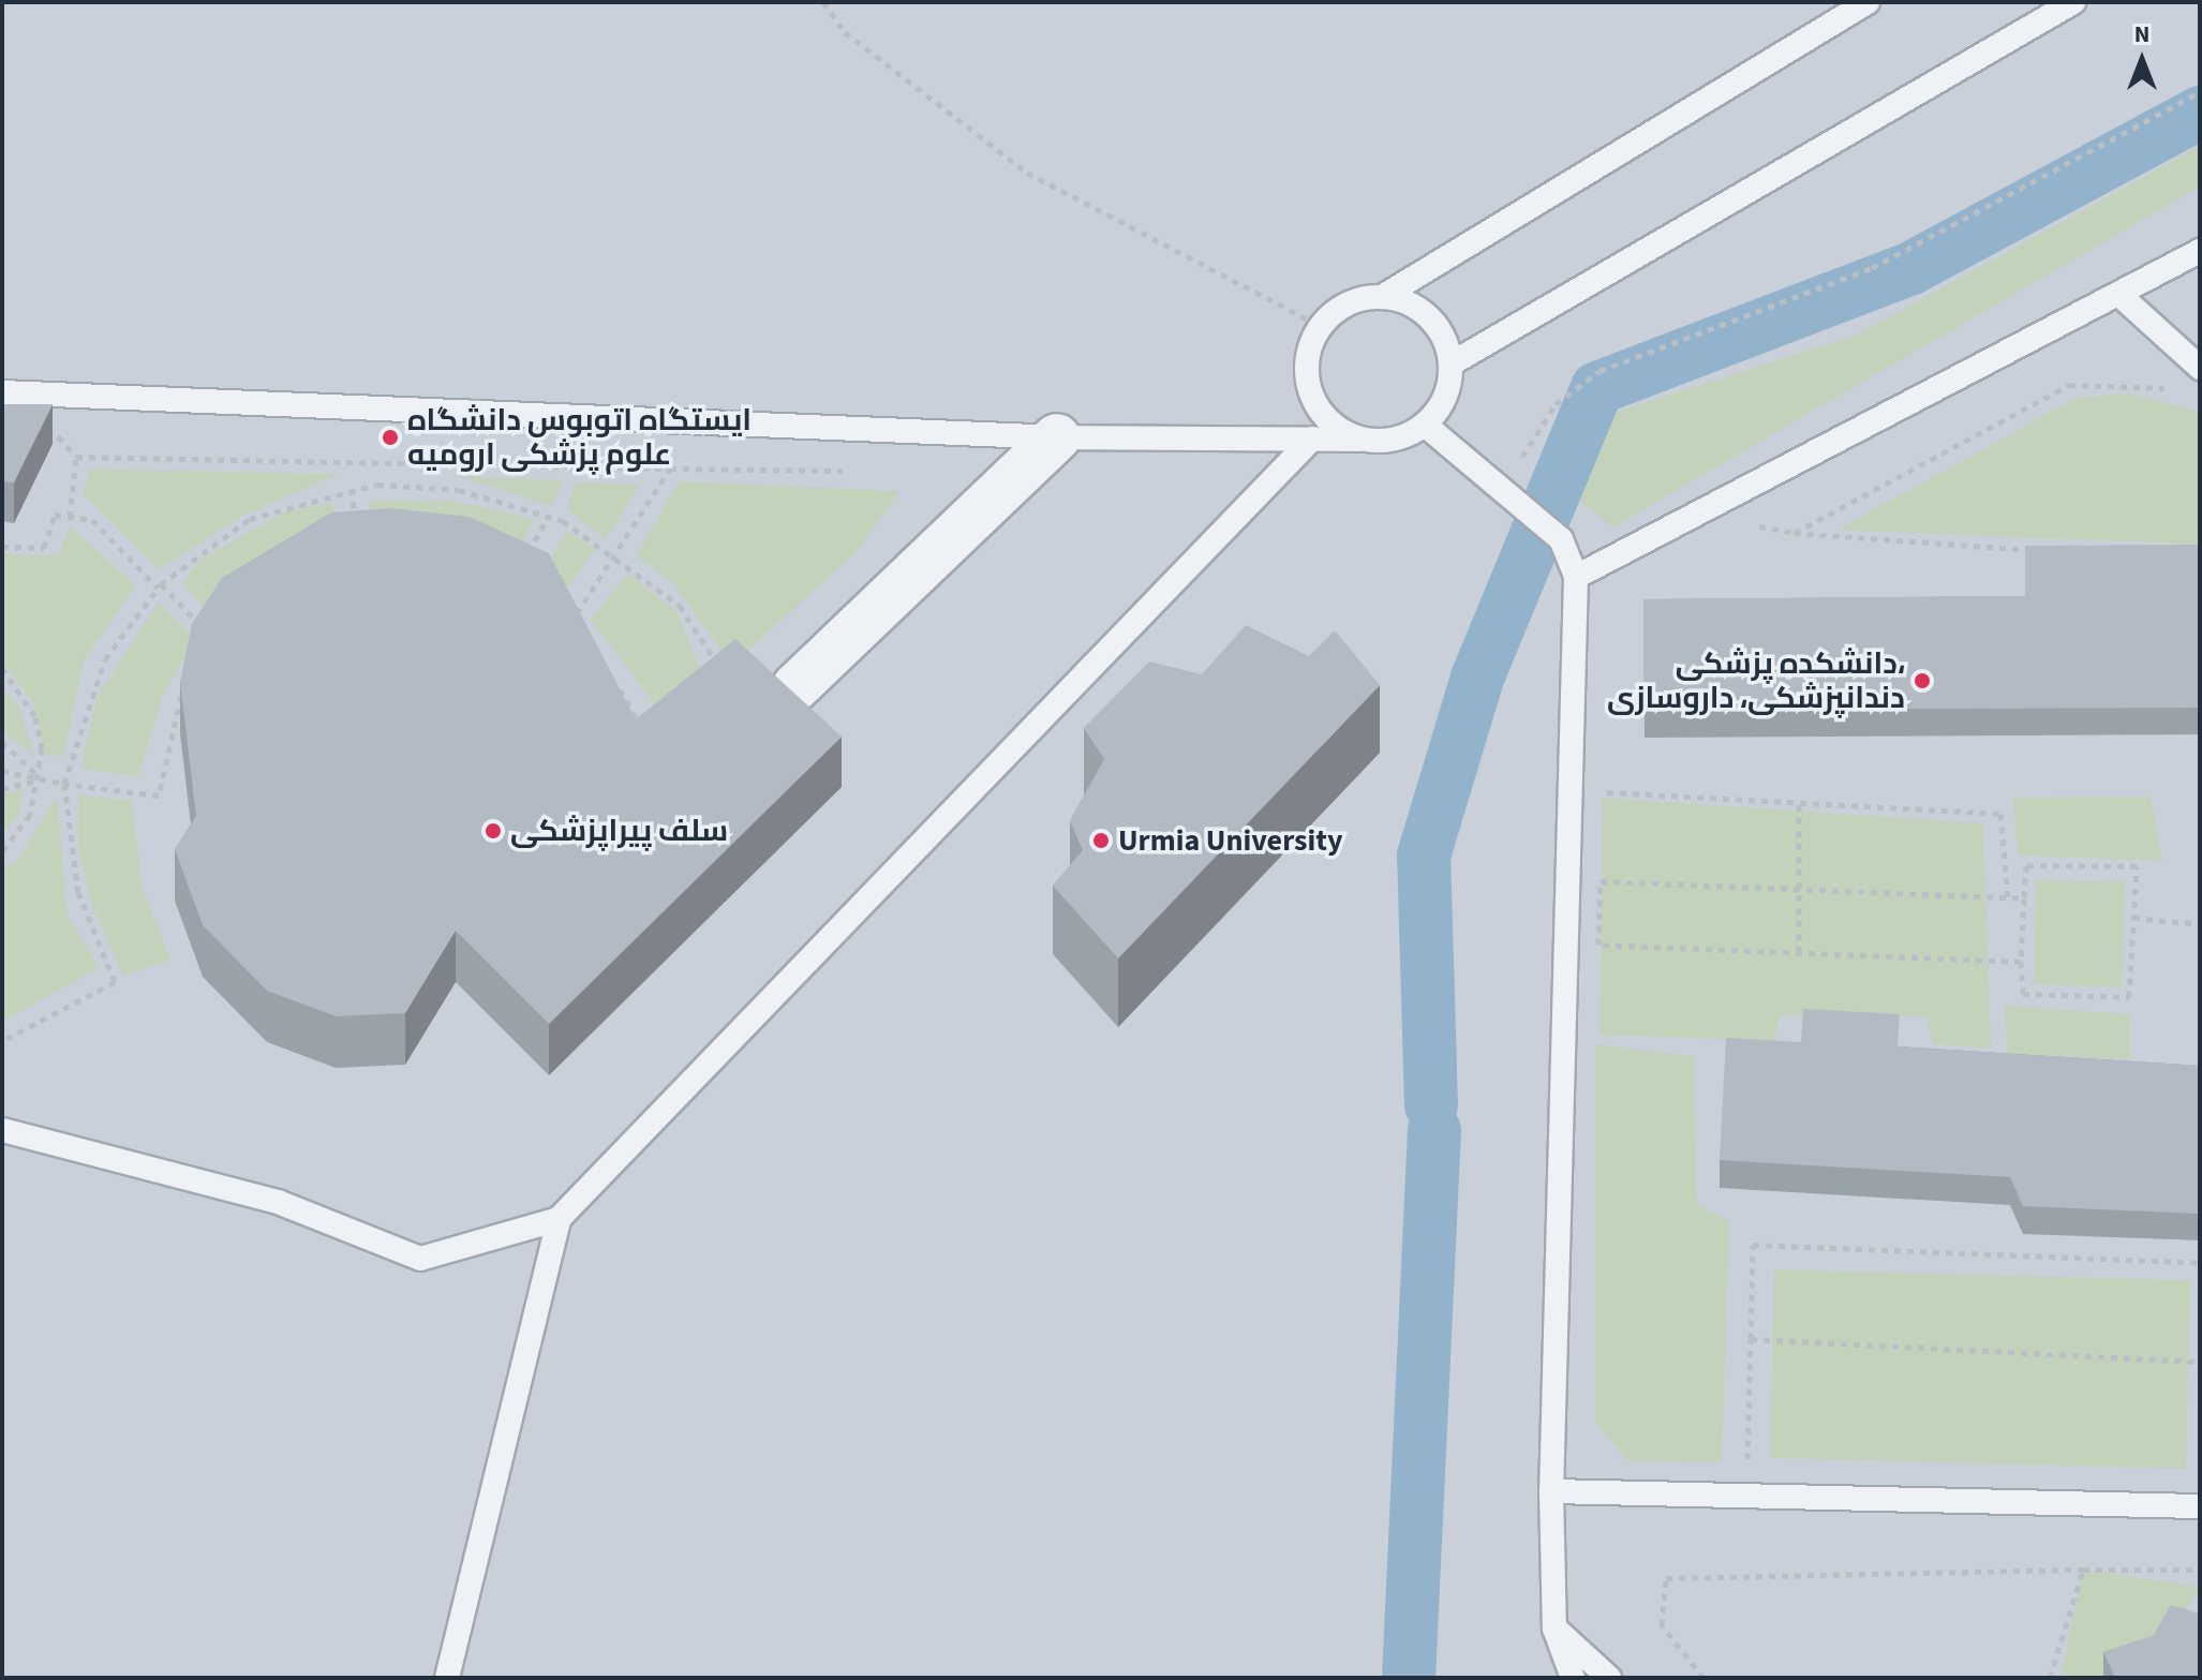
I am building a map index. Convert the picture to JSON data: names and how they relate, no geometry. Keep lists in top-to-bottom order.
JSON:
{
  "places": [
    "ایستگاه اتوبوس دانشگاه علوم پزشکی ارومیه",
    "دانشکده پزشکی، دندانپزشکی، داروسازی",
    "سلف پیراپزشکی",
    "Urmia University"
  ],
  "north": "top"
}
